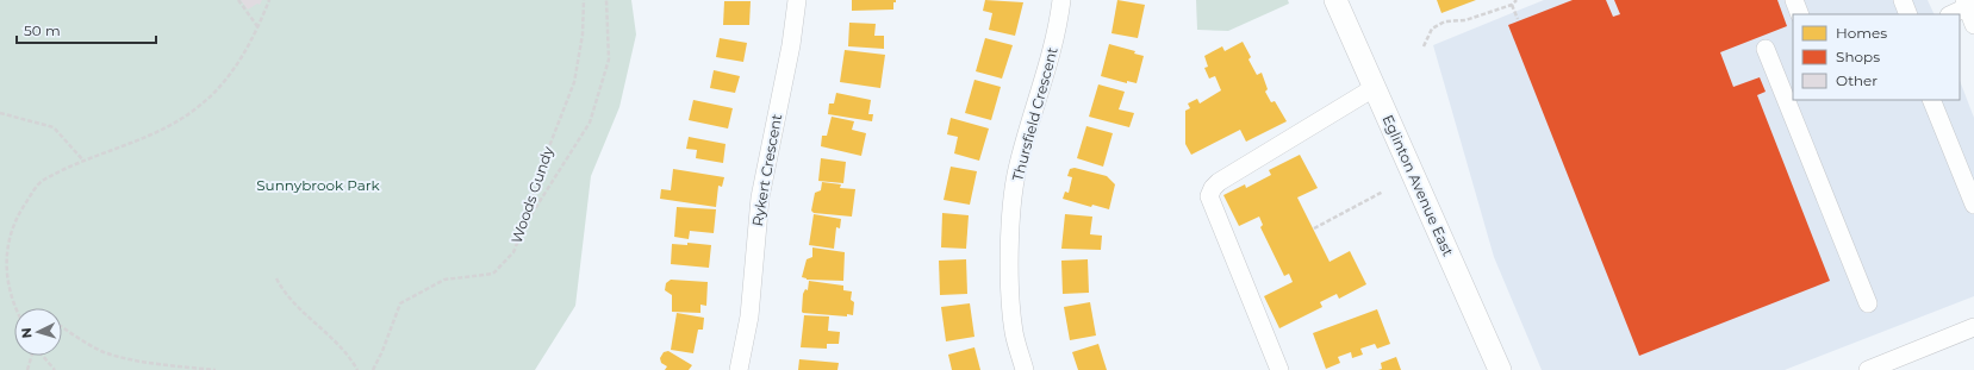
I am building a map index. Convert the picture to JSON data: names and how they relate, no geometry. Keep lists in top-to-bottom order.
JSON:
{
  "streets": {
    "main road": ["Eglinton Avenue East"],
    "street": ["Thursfield Crescent", "Rykert Crescent"],
    "path": ["Woods Gundy"]
  },
  "parks": ["Sunnybrook Park"],
  "legend": ["Homes", "Shops", "Other"],
  "scale_bar": "50 m",
  "north": "left"
}
